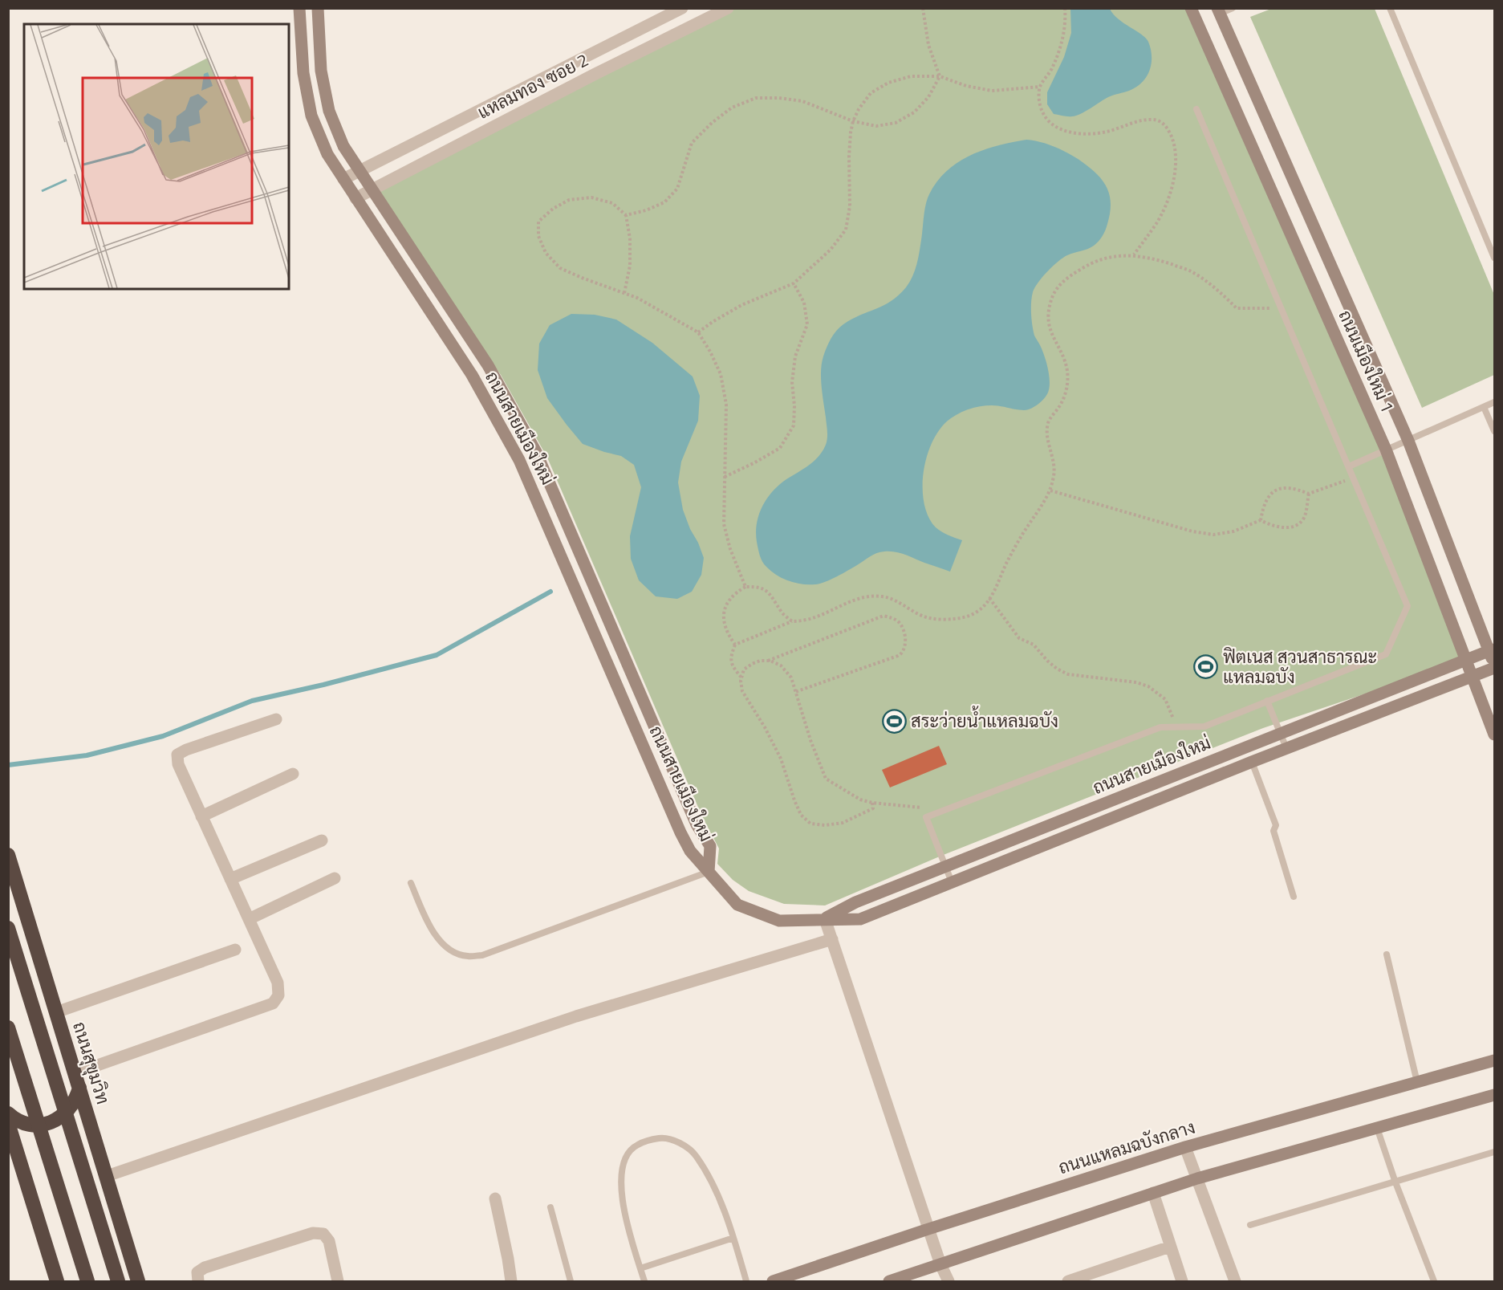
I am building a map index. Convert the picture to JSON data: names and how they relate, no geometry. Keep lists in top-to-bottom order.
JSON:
{
  "streets": {
    "highway": ["ถนนสุขุมวิท"],
    "street": [
      "แหลมทอง ซอย 2",
      "ถนนเมืองใหม่ 1",
      "ถนนสายเมืองใหม่",
      "ถนนแหลมฉบังกลาง"
    ]
  },
  "crossings": [
    ["แหลมทอง ซอย 2", "ถนนสายเมืองใหม่"],
    ["ถนนเมืองใหม่ 1", "ถนนสายเมืองใหม่"]
  ],
  "places": {
    "sports": ["ฟิตเนส สวนสาธารณะ แหลมฉบัง", "สระว่ายน้ำแหลมฉบัง"]
  }
}
